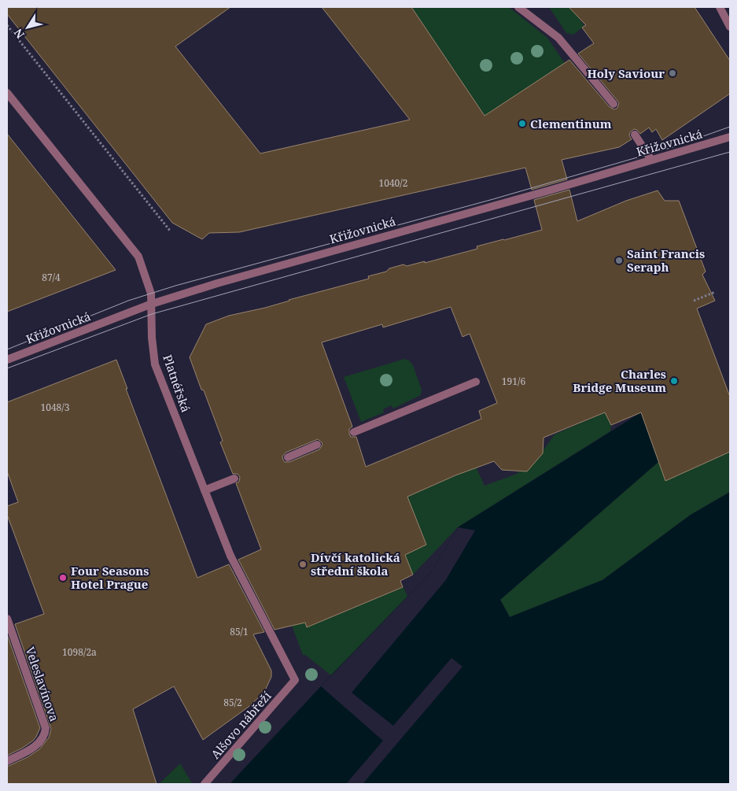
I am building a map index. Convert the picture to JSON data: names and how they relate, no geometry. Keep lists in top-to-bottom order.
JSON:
{
  "streets": {
    "street": [
      "Křižovnická",
      "Platnéřská",
      "Veleslavínova",
      "Alšovo nábřeží"
    ]
  },
  "crossings": [
    ["Křižovnická", "Platnéřská"],
    ["Platnéřská", "Alšovo nábřeží"]
  ],
  "places": [
    "Holy Saviour",
    "Clementinum",
    "Saint Francis Seraph",
    "Charles Bridge Museum",
    "Dívčí katolická střední škola",
    "Four Seasons Hotel Prague"
  ],
  "house_numbers": [
    "1040/2",
    "87/4",
    "191/6",
    "1048/3",
    "85/1",
    "1098/2a",
    "85/2"
  ],
  "north": "bottom left"
}
